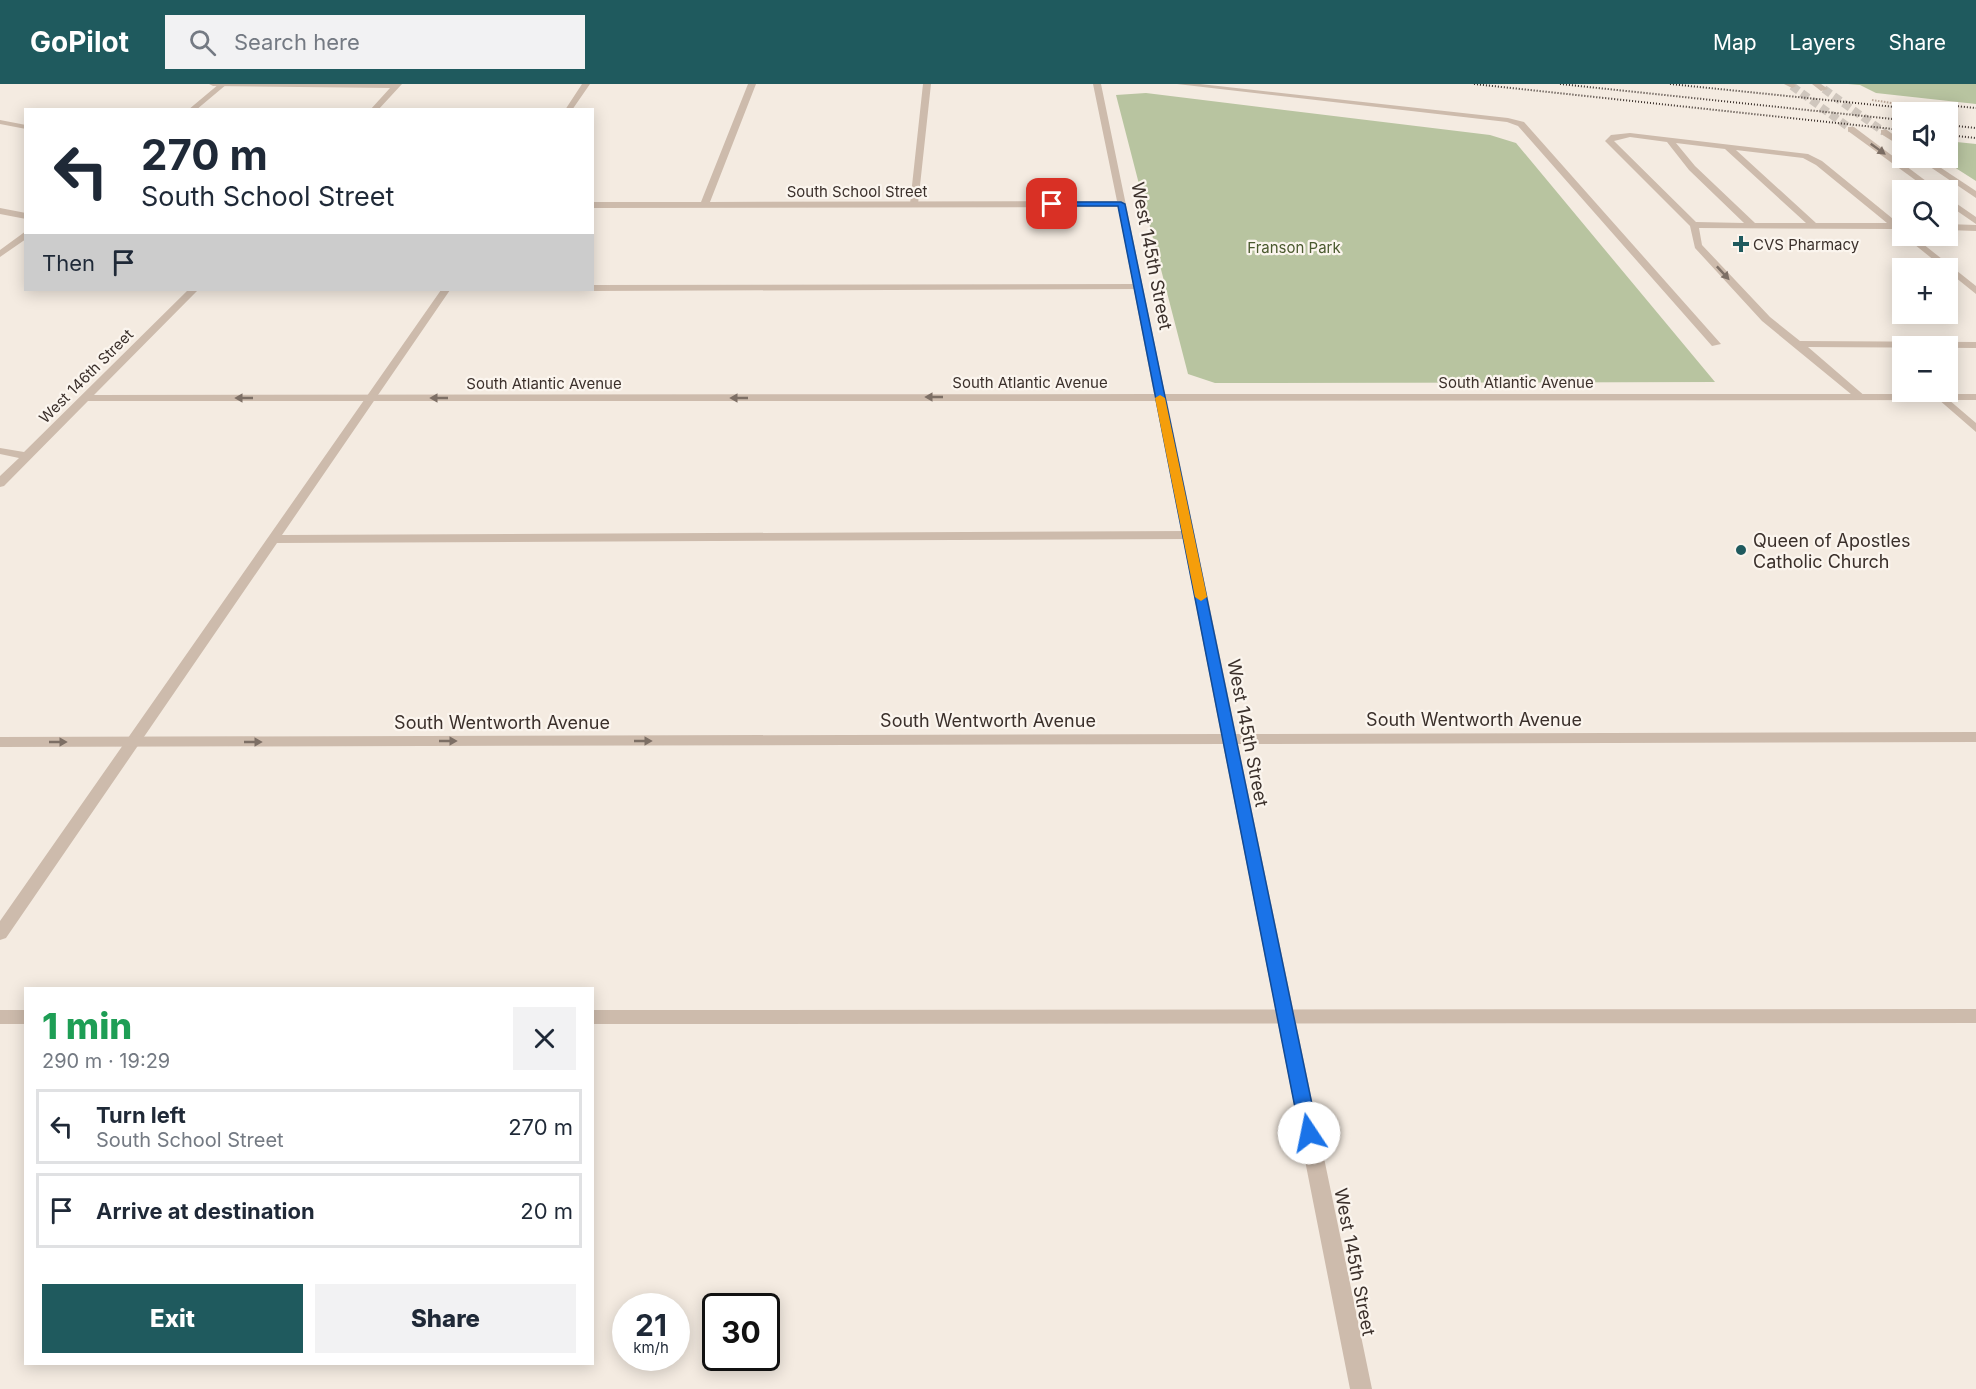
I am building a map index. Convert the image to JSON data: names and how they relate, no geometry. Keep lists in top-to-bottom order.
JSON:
{
  "streets": {
    "street": [
      "South School Street",
      "West 145th Street",
      "West 146th Street",
      "South Atlantic Avenue",
      "South Wentworth Avenue"
    ]
  },
  "crossings": [
    ["South School Street", "West 145th Street"],
    ["West 145th Street", "South Atlantic Avenue"],
    ["West 145th Street", "South Wentworth Avenue"],
    ["West 146th Street", "South Atlantic Avenue"]
  ],
  "one_way": ["South Wentworth Avenue"],
  "parks": ["Franson Park"],
  "places": {
    "health": ["CVS Pharmacy"],
    "other": ["Queen of Apostles Catholic Church"]
  },
  "page": {
    "header": "GoPilot",
    "search": "Search here",
    "nav": ["Map", "Layers", "Share"],
    "map_buttons": ["+", "−"],
    "turn": ["270 m", "South School Street"],
    "then": "Then",
    "heading": ["1 min", "290 m · 19:29"],
    "list": [
      {
        "name": "Turn left",
        "note": "South School Street",
        "value": "270 m"
      },
      {
        "name": "Arrive at destination",
        "value": "20 m"
      }
    ],
    "buttons": ["Exit", "Share"],
    "speed": "21 km/h",
    "limit": "30"
  }
}
